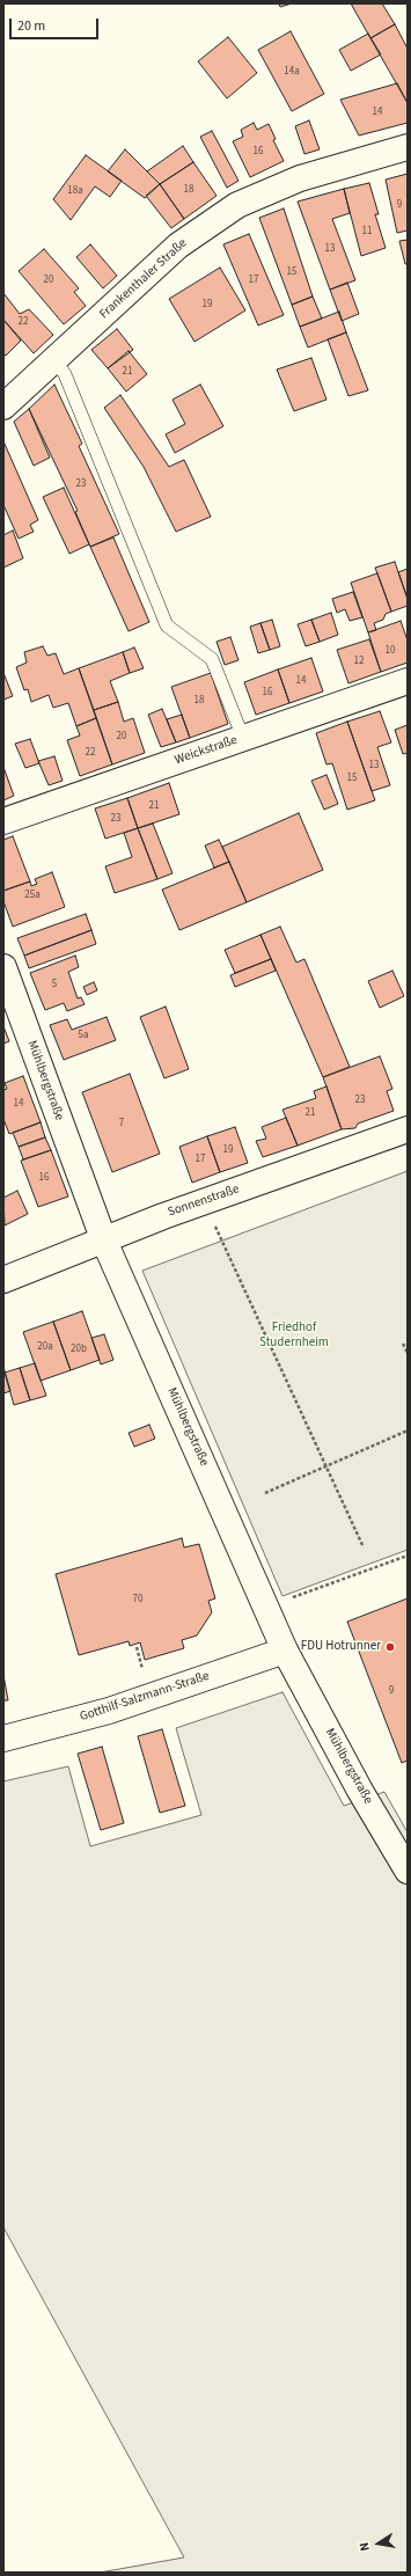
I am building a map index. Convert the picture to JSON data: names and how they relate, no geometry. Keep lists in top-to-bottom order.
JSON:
{
  "streets": {
    "street": [
      "Frankenthaler Straße",
      "Weickstraße",
      "Mühlbergstraße",
      "Sonnenstraße",
      "Gotthilf-Salzmann-Straße"
    ]
  },
  "crossings": [
    ["Mühlbergstraße", "Sonnenstraße"],
    ["Mühlbergstraße", "Gotthilf-Salzmann-Straße"]
  ],
  "parks": ["Friedhof Studernheim"],
  "places": ["FDU Hotrunner"],
  "house_numbers": [
    "14a",
    "14",
    "16",
    "18",
    "18a",
    "9",
    "11",
    "13",
    "15",
    "20",
    "17",
    "19",
    "22",
    "21",
    "23",
    "10",
    "12",
    "14",
    "16",
    "18",
    "20",
    "22",
    "13",
    "15",
    "21",
    "23",
    "25a",
    "5",
    "5a",
    "23",
    "14",
    "21",
    "7",
    "19",
    "17",
    "16",
    "20a",
    "20b",
    "70",
    "9"
  ],
  "scale_bar": "20 m",
  "north": "left"
}
